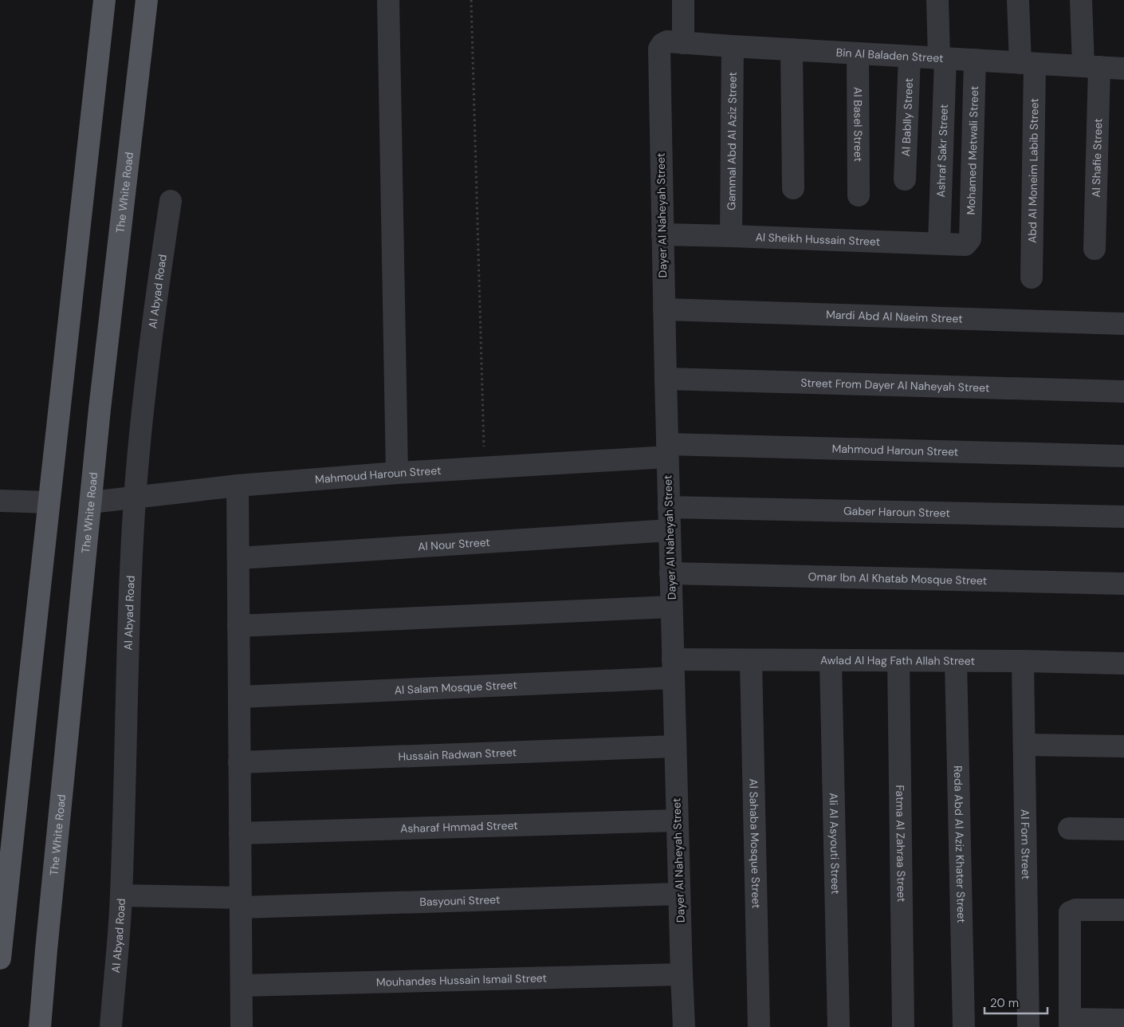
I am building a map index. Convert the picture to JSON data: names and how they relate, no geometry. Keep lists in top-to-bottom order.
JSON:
{
  "streets": {
    "main road": ["The White Road"],
    "street": [
      "Bin Al Baladen Street",
      "Al Bablly Street",
      "Al Basel Street",
      "Gammal Abd Al Aziz Street",
      "Mohamed Metwali Street",
      "Ashraf Sakr Street",
      "Al Shafie Street",
      "Abd Al Moneim Labib Street",
      "Dayer Al Naheyah Street",
      "Al Sheikh Hussain Street",
      "Al Abyad Road",
      "Mardi Abd Al Naeim Street",
      "Street From Dayer Al Naheyah Street",
      "Mahmoud Haroun Street",
      "Gaber Haroun Street",
      "Al Nour Street",
      "Omar Ibn Al Khatab Mosque Street",
      "Awlad Al Hag Fath Allah Street",
      "Al Salam Mosque Street",
      "Hussain Radwan Street",
      "Asharaf Hmmad Street",
      "Al Sahaba Mosque Street",
      "Ali Al Asyouti Street",
      "Fatma Al Zahraa Street",
      "Reda Abd Al Aziz Khater Street",
      "Al Forn Street",
      "Basyouni Street",
      "Mouhandes Hussain Ismail Street"
    ]
  },
  "crossings": [
    ["Bin Al Baladen Street", "Al Bablly Street"],
    ["Bin Al Baladen Street", "Al Basel Street"],
    ["Bin Al Baladen Street", "Gammal Abd Al Aziz Street"],
    ["Bin Al Baladen Street", "Mohamed Metwali Street"],
    ["Bin Al Baladen Street", "Ashraf Sakr Street"],
    ["Bin Al Baladen Street", "Al Shafie Street"],
    ["Bin Al Baladen Street", "Abd Al Moneim Labib Street"],
    ["Bin Al Baladen Street", "Dayer Al Naheyah Street"],
    ["Gammal Abd Al Aziz Street", "Al Sheikh Hussain Street"],
    ["Mohamed Metwali Street", "Al Sheikh Hussain Street"],
    ["Ashraf Sakr Street", "Al Sheikh Hussain Street"],
    ["The White Road", "Mahmoud Haroun Street"],
    ["Dayer Al Naheyah Street", "Al Sheikh Hussain Street"],
    ["Dayer Al Naheyah Street", "Mardi Abd Al Naeim Street"],
    ["Dayer Al Naheyah Street", "Street From Dayer Al Naheyah Street"],
    ["Dayer Al Naheyah Street", "Mahmoud Haroun Street"],
    ["Dayer Al Naheyah Street", "Gaber Haroun Street"],
    ["Dayer Al Naheyah Street", "Al Nour Street"],
    ["Dayer Al Naheyah Street", "Omar Ibn Al Khatab Mosque Street"],
    ["Dayer Al Naheyah Street", "Awlad Al Hag Fath Allah Street"],
    ["Dayer Al Naheyah Street", "Al Salam Mosque Street"],
    ["Dayer Al Naheyah Street", "Hussain Radwan Street"],
    ["Dayer Al Naheyah Street", "Asharaf Hmmad Street"],
    ["Dayer Al Naheyah Street", "Basyouni Street"],
    ["Dayer Al Naheyah Street", "Mouhandes Hussain Ismail Street"],
    ["Al Abyad Road", "Mahmoud Haroun Street"],
    ["Al Abyad Road", "Basyouni Street"],
    ["Awlad Al Hag Fath Allah Street", "Al Salam Mosque Street"],
    ["Awlad Al Hag Fath Allah Street", "Al Sahaba Mosque Street"],
    ["Awlad Al Hag Fath Allah Street", "Ali Al Asyouti Street"],
    ["Awlad Al Hag Fath Allah Street", "Fatma Al Zahraa Street"],
    ["Awlad Al Hag Fath Allah Street", "Reda Abd Al Aziz Khater Street"],
    ["Awlad Al Hag Fath Allah Street", "Al Forn Street"]
  ],
  "scale_bar": "20 m"
}
